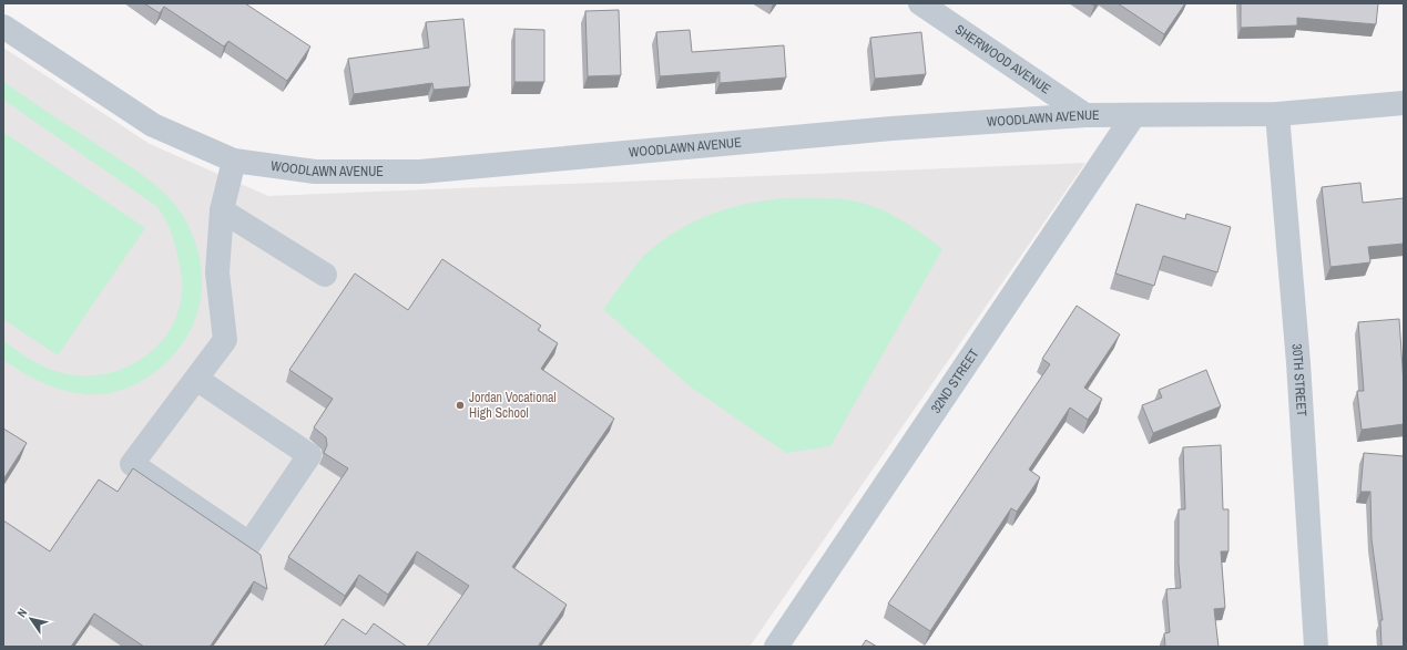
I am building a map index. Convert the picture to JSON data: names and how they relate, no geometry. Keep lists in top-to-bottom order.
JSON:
{
  "streets": {
    "street": [
      "SHERWOOD AVENUE",
      "WOODLAWN AVENUE",
      "30TH STREET",
      "32ND STREET"
    ]
  },
  "crossings": [
    ["SHERWOOD AVENUE", "WOODLAWN AVENUE"],
    ["WOODLAWN AVENUE", "30TH STREET"],
    ["WOODLAWN AVENUE", "32ND STREET"]
  ],
  "places": ["Jordan Vocational High School"],
  "north": "top left"
}
